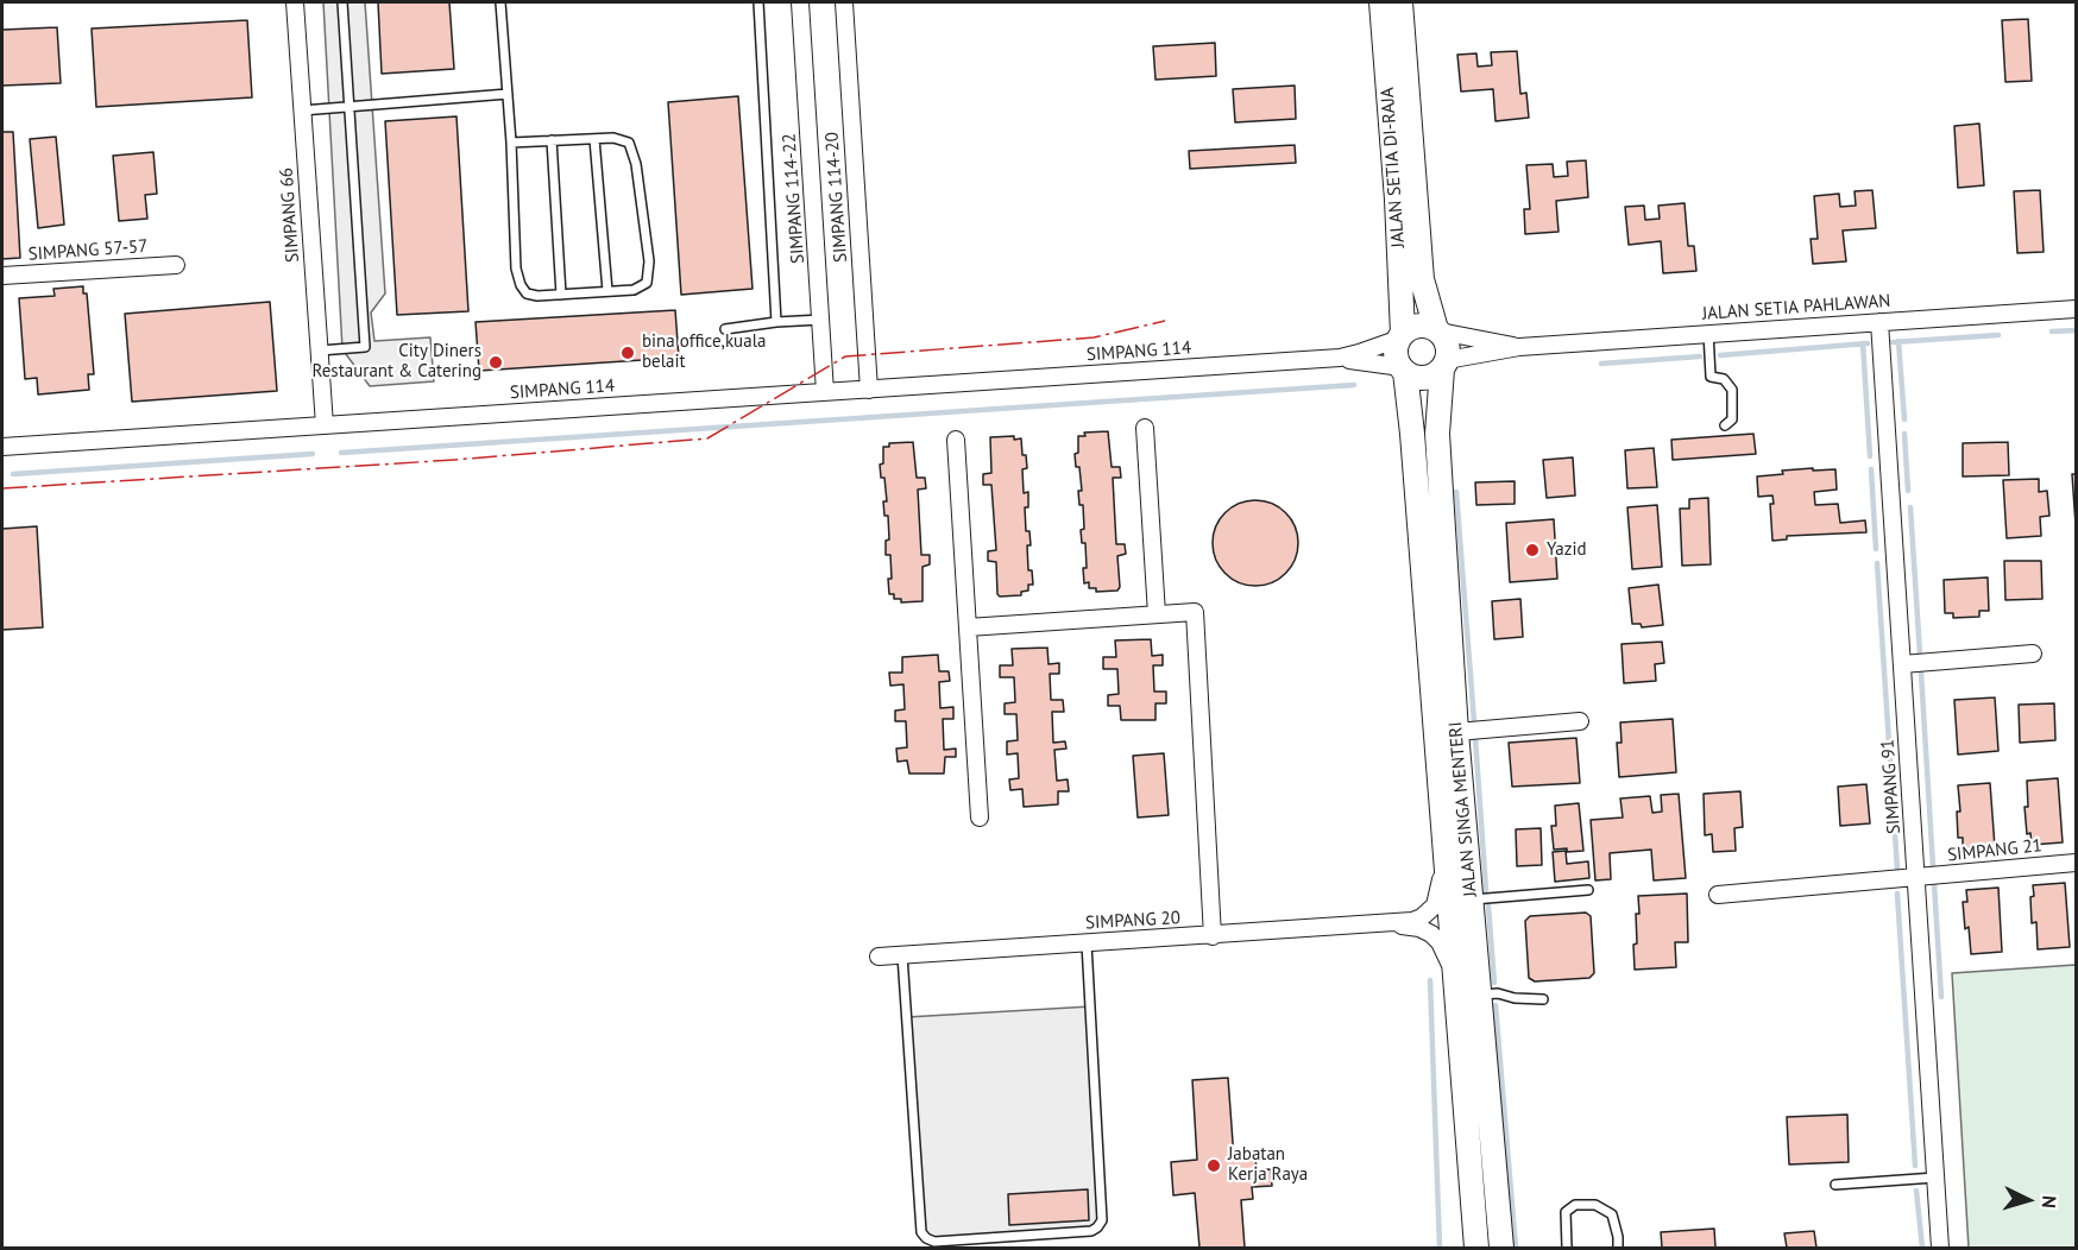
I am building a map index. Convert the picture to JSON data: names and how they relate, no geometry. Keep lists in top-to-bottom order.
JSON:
{
  "streets": {
    "main road": ["JALAN SETIA DI-RAJA", "JALAN SINGA MENTERI"],
    "street": [
      "SIMPANG 114-20",
      "SIMPANG 114-22",
      "SIMPANG 66",
      "SIMPANG 57-57",
      "JALAN SETIA PAHLAWAN",
      "SIMPANG 114",
      "SIMPANG 91",
      "SIMPANG 21",
      "SIMPANG 20"
    ]
  },
  "crossings": [
    ["JALAN SETIA DI-RAJA", "JALAN SETIA PAHLAWAN"],
    ["JALAN SETIA DI-RAJA", "SIMPANG 114"],
    ["JALAN SETIA DI-RAJA", "JALAN SINGA MENTERI"],
    ["SIMPANG 114-20", "SIMPANG 114"],
    ["SIMPANG 114-22", "SIMPANG 114"],
    ["SIMPANG 66", "SIMPANG 114"],
    ["JALAN SETIA PAHLAWAN", "SIMPANG 114"],
    ["JALAN SETIA PAHLAWAN", "SIMPANG 91"],
    ["JALAN SETIA PAHLAWAN", "JALAN SINGA MENTERI"],
    ["SIMPANG 114", "JALAN SINGA MENTERI"],
    ["SIMPANG 91", "SIMPANG 21"]
  ],
  "places": [
    "bina office,kuala belait",
    "City Diners Restaurant & Catering",
    "Yazid",
    "Jabatan Kerja Raya"
  ],
  "north": "right"
}
